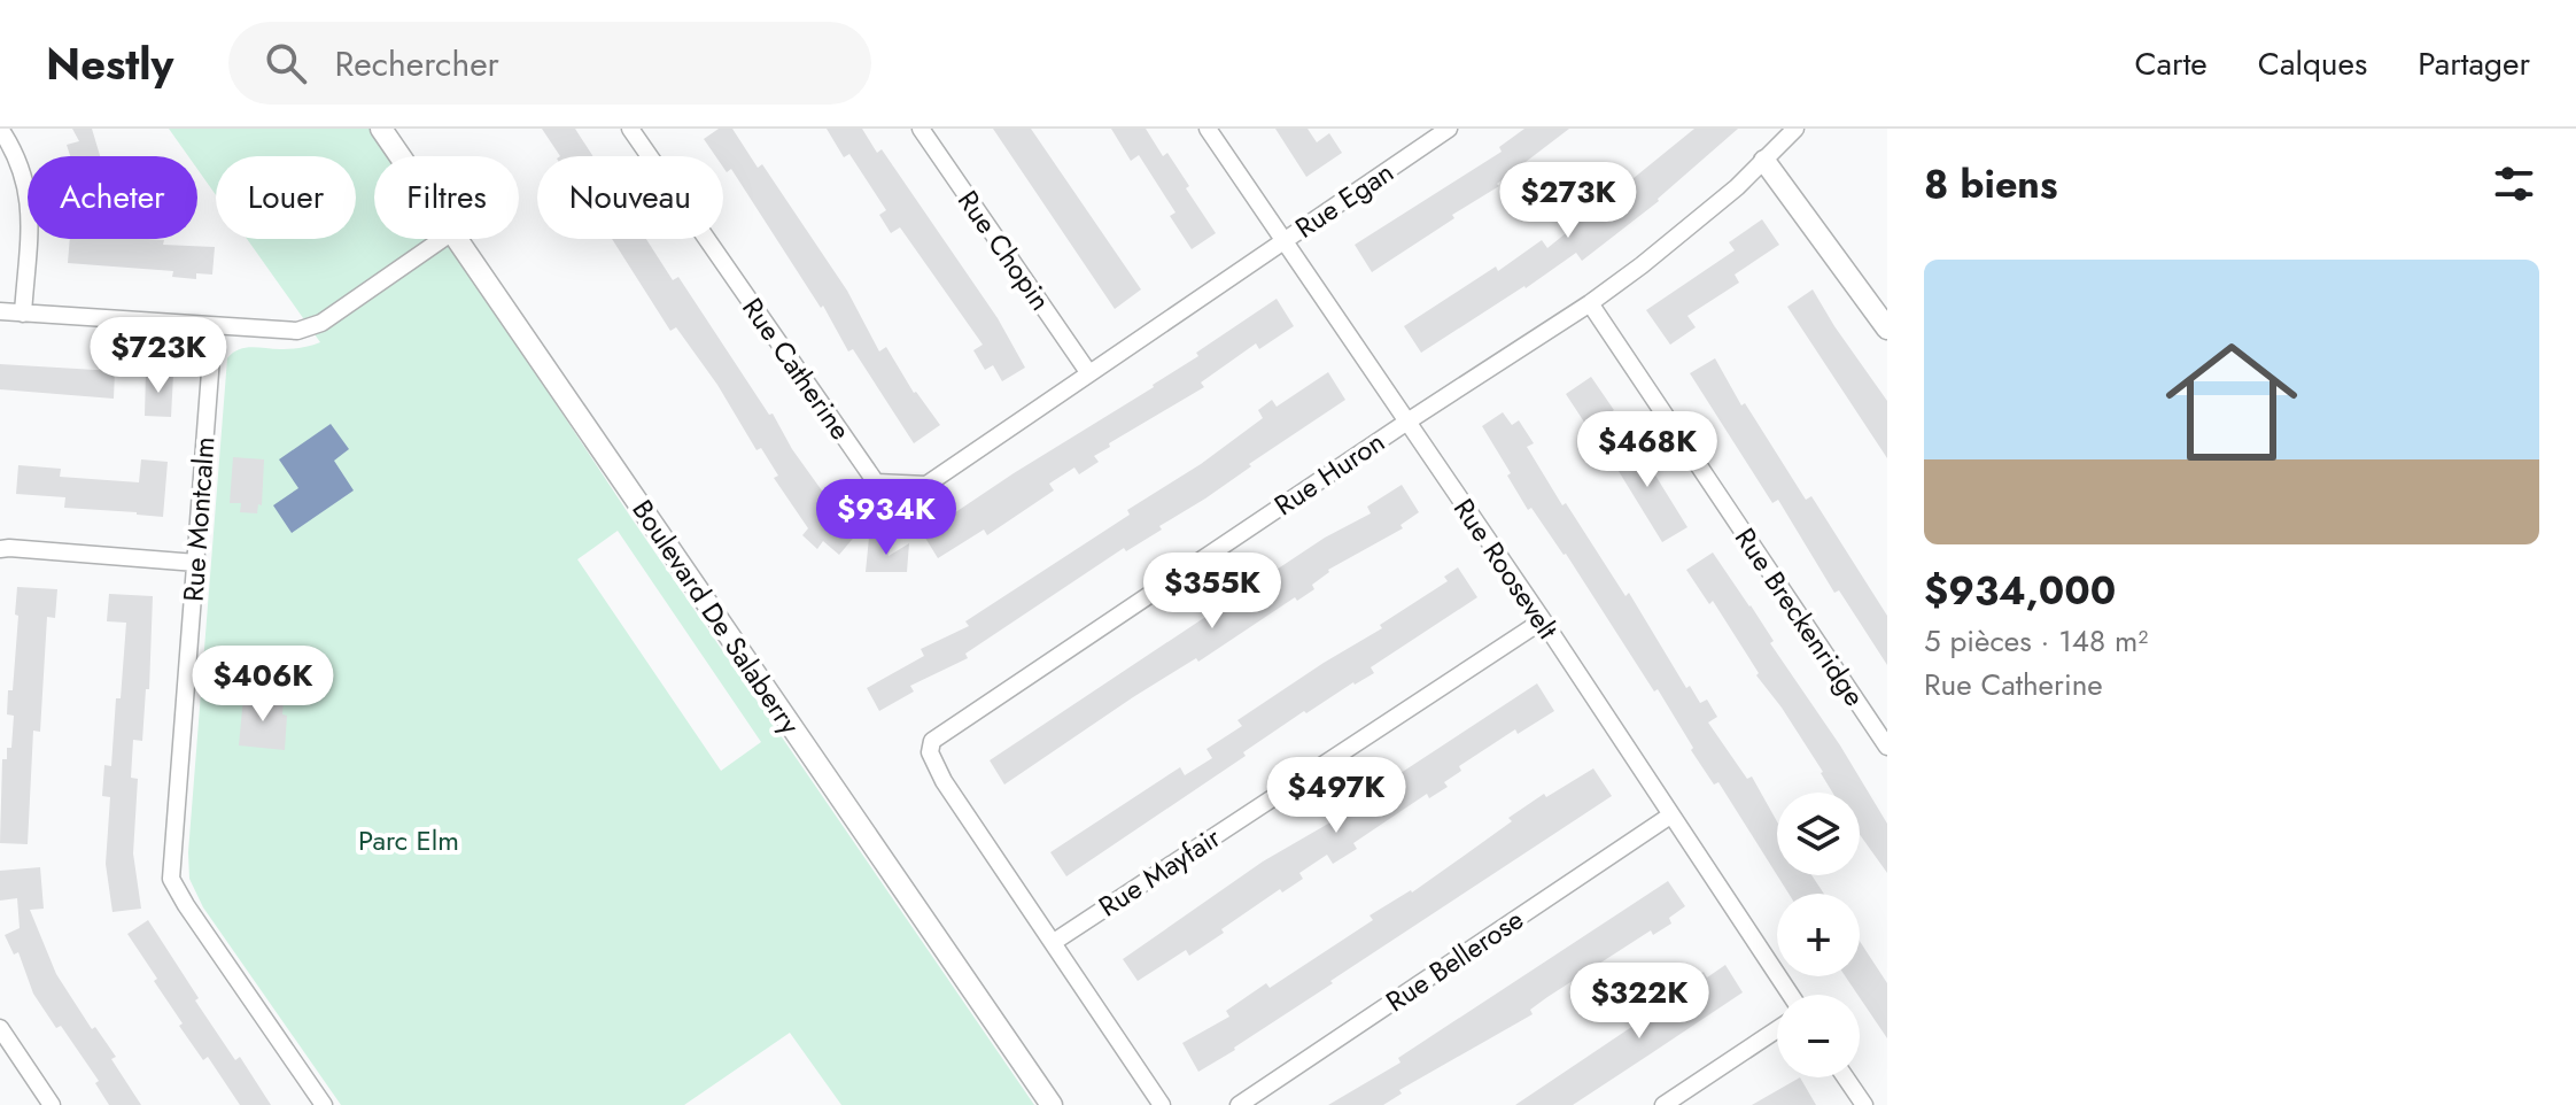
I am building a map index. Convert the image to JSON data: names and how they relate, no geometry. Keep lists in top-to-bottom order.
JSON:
{
  "streets": {
    "street": [
      "Rue Egan",
      "Rue Chopin",
      "Rue Catherine",
      "Rue Huron",
      "Rue Montcalm",
      "Rue Roosevelt",
      "Boulevard De Salaberry",
      "Rue Breckenridge",
      "Rue Mayfair",
      "Rue Bellerose"
    ]
  },
  "crossings": [
    ["Rue Egan", "Rue Catherine"],
    ["Rue Egan", "Rue Roosevelt"],
    ["Rue Chopin", "Rue Catherine"],
    ["Rue Catherine", "Rue Roosevelt"],
    ["Rue Huron", "Rue Roosevelt"],
    ["Rue Huron", "Rue Breckenridge"],
    ["Rue Huron", "Rue Mayfair"],
    ["Rue Roosevelt", "Rue Mayfair"],
    ["Rue Roosevelt", "Rue Bellerose"]
  ],
  "parks": ["Parc Elm"],
  "page": {
    "header": "Nestly",
    "search": "Rechercher",
    "nav": ["Carte", "Calques", "Partager"],
    "heading": "8 biens",
    "chip": [
      "Acheter",
      "Louer",
      "Filtres",
      "Nouveau"
    ],
    "price": [
      "$273K",
      "$723K",
      "$468K",
      "$934K",
      "$355K",
      "$406K",
      "$497K",
      "$322K"
    ],
    "list": [
      {
        "name": "$934,000",
        "note": "5 pièces · 148 m² · Rue Catherine"
      }
    ],
    "map_buttons": ["+", "−"]
  }
}
